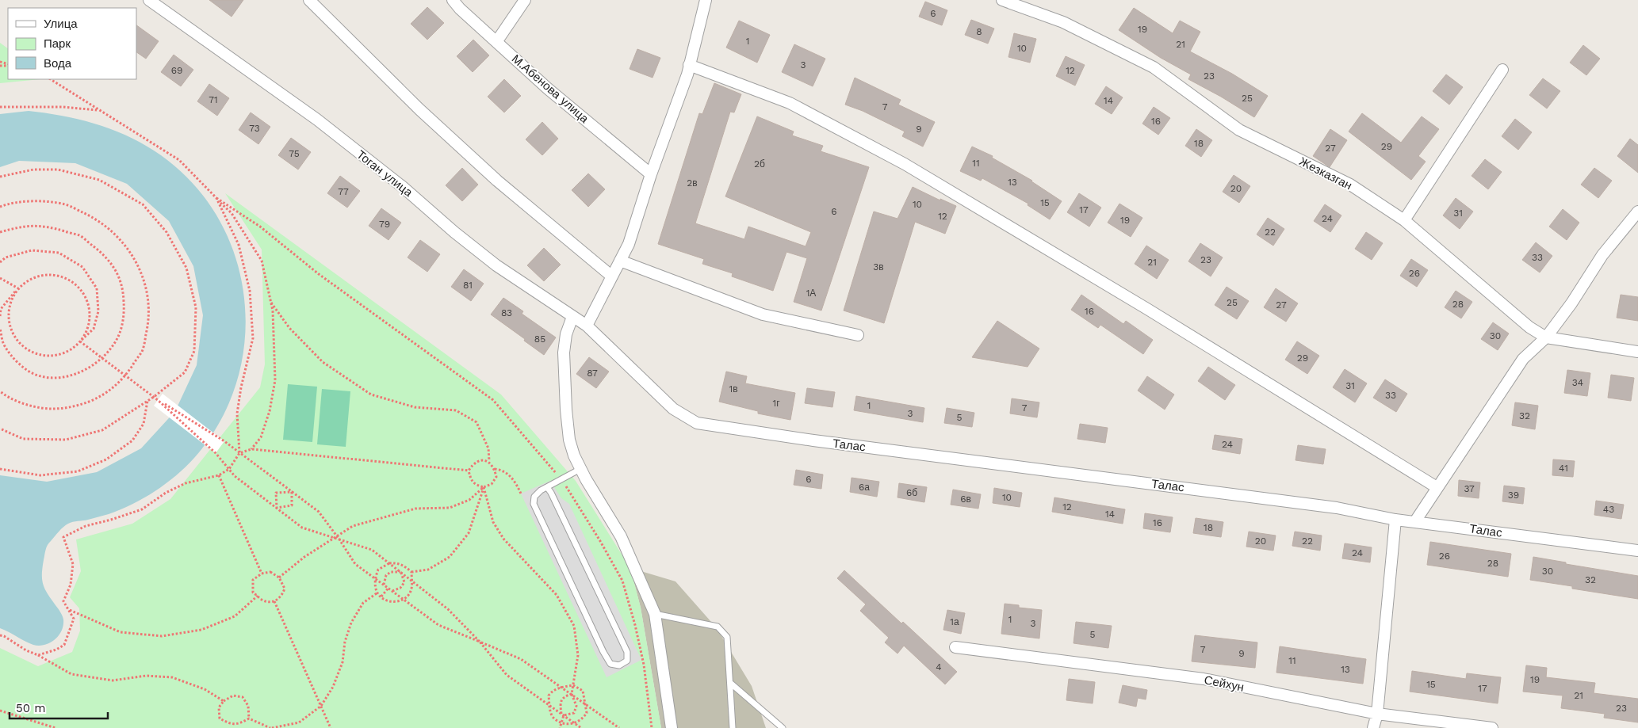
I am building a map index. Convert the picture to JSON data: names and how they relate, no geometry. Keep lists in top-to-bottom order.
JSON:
{
  "streets": {
    "street": [
      "М.Абенова улица",
      "Тоган улица",
      "Жезказган",
      "Талас",
      "Сейхун"
    ]
  },
  "crossings": [
    ["Тоган улица", "Талас"]
  ],
  "house_numbers": [
    "6",
    "19",
    "8",
    "1",
    "21",
    "10",
    "3",
    "69",
    "12",
    "23",
    "25",
    "71",
    "14",
    "7",
    "16",
    "73",
    "9",
    "18",
    "29",
    "27",
    "75",
    "11",
    "2б",
    "13",
    "2в",
    "20",
    "77",
    "15",
    "10",
    "17",
    "6",
    "31",
    "12",
    "24",
    "19",
    "79",
    "22",
    "33",
    "23",
    "21",
    "3в",
    "26",
    "81",
    "1А",
    "25",
    "28",
    "27",
    "16",
    "83",
    "30",
    "85",
    "29",
    "87",
    "34",
    "31",
    "1в",
    "33",
    "1г",
    "1",
    "7",
    "3",
    "32",
    "5",
    "24",
    "41",
    "6",
    "6а",
    "37",
    "6б",
    "39",
    "10",
    "6в",
    "12",
    "43",
    "14",
    "16",
    "18",
    "20",
    "22",
    "24",
    "26",
    "28",
    "30",
    "32",
    "1",
    "1а",
    "3",
    "5",
    "7",
    "9",
    "11",
    "4",
    "13",
    "19",
    "15",
    "17",
    "21",
    "23"
  ],
  "legend": ["Улица", "Парк", "Вода"],
  "scale_bar": "50 m"
}
